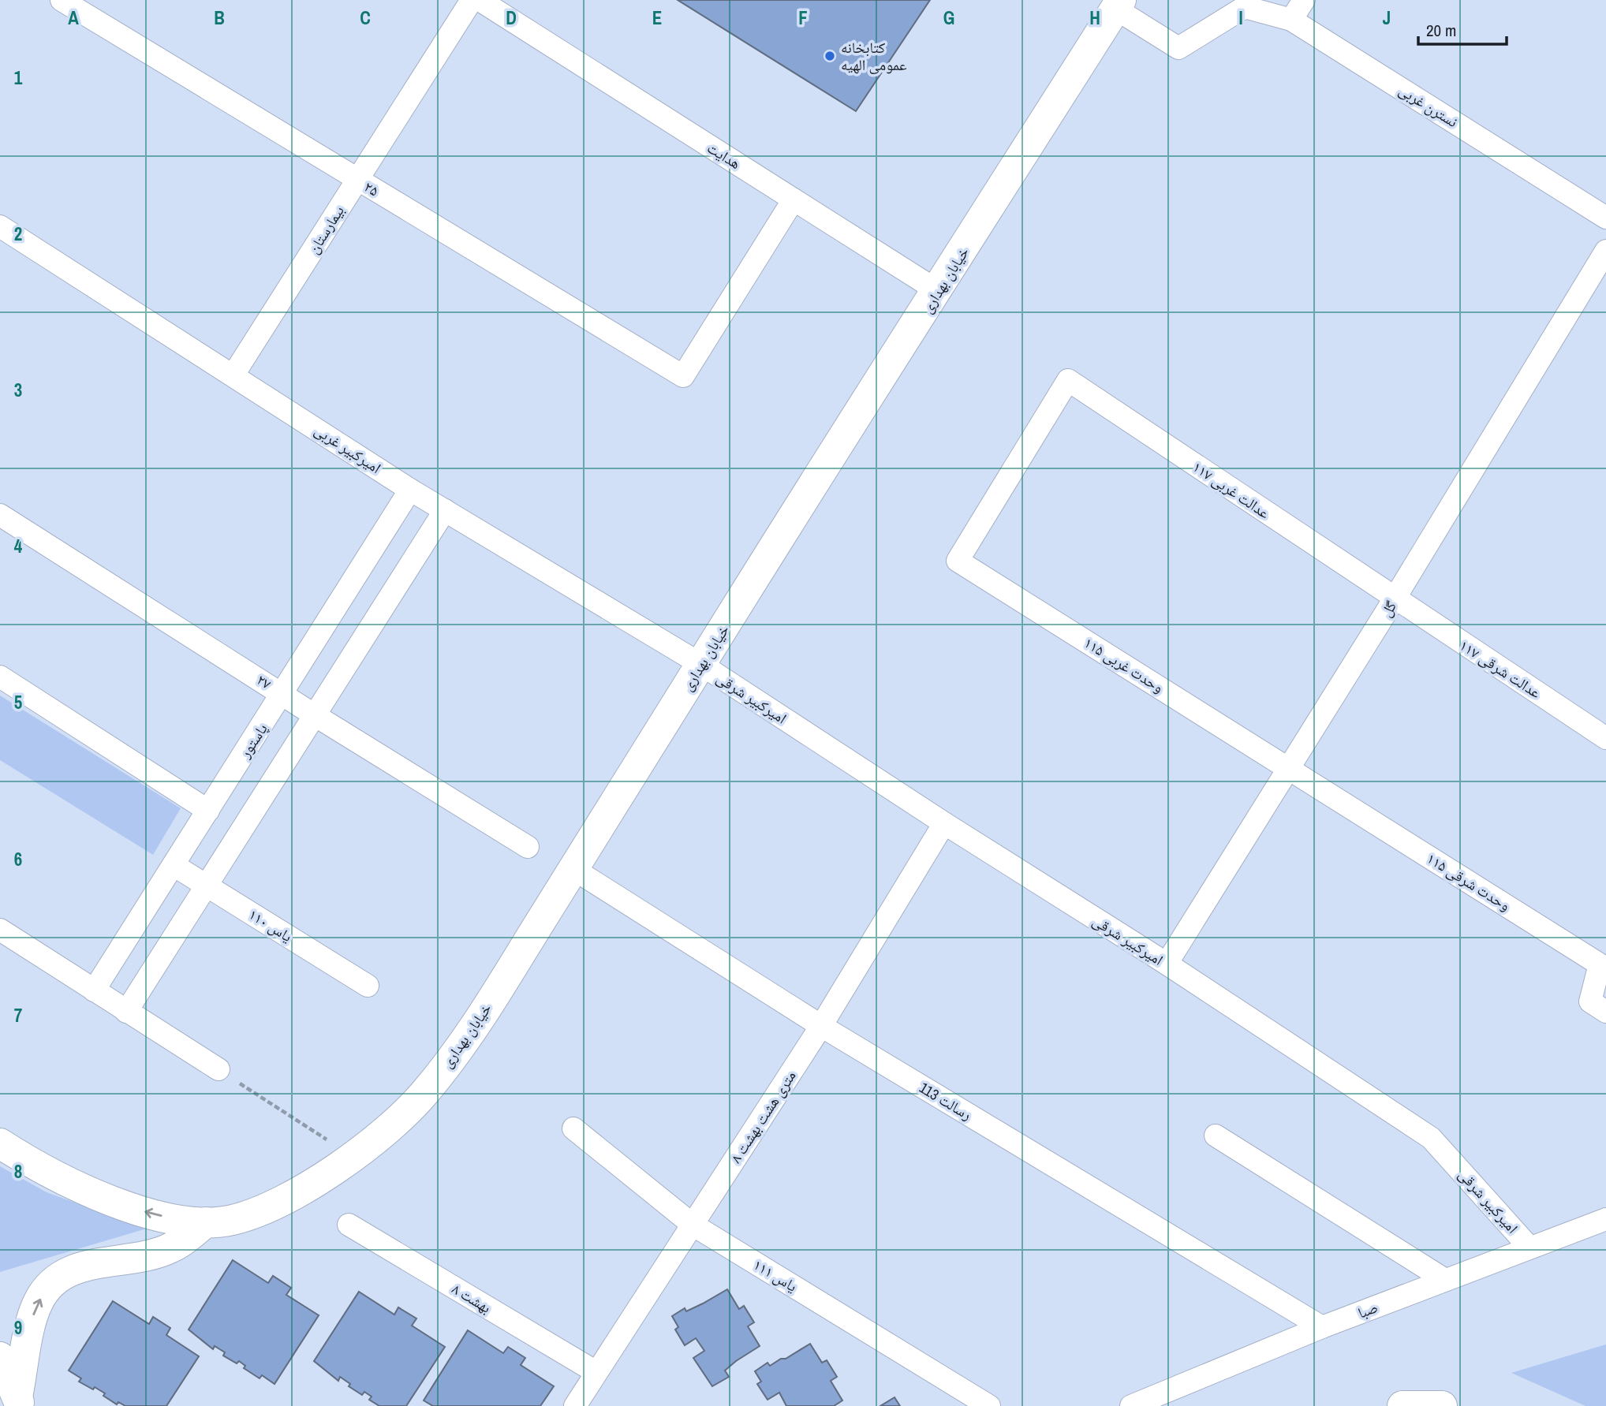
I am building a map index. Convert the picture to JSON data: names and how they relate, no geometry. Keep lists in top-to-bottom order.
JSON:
{
  "streets": {
    "street": [
      "نسترن غربی",
      "هدایت",
      "۲۵",
      "بیمارستان",
      "خیابان بهداری",
      "امیرکبیر غربی",
      "۱۱۷ عدالت غربی",
      "گل",
      "۱۱۵ وحدت غربی",
      "۱۱۷ عدالت شرقی",
      "۲۷",
      "امیرکبیر شرقی",
      "پاستور",
      "۱۱۵ وحدت شرقی",
      "یاس ۱۱۰",
      "رسالت 113",
      "۸ متری هشت بهشت",
      "یاس ۱۱۱",
      "۸ بهشت",
      "صبا"
    ]
  },
  "crossings": [
    ["نسترن غربی", "خیابان بهداری"],
    ["هدایت", "۲۵"],
    ["هدایت", "خیابان بهداری"],
    ["۲۵", "بیمارستان"],
    ["بیمارستان", "امیرکبیر غربی"],
    ["خیابان بهداری", "امیرکبیر غربی"],
    ["خیابان بهداری", "امیرکبیر شرقی"],
    ["خیابان بهداری", "رسالت 113"],
    ["امیرکبیر غربی", "امیرکبیر شرقی"],
    ["امیرکبیر غربی", "پاستور"],
    ["۱۱۷ عدالت غربی", "گل"],
    ["۱۱۷ عدالت غربی", "۱۱۵ وحدت غربی"],
    ["۱۱۷ عدالت غربی", "۱۱۷ عدالت شرقی"],
    ["گل", "۱۱۵ وحدت غربی"],
    ["گل", "۱۱۷ عدالت شرقی"],
    ["گل", "امیرکبیر شرقی"],
    ["گل", "۱۱۵ وحدت شرقی"],
    ["۱۱۵ وحدت غربی", "۱۱۵ وحدت شرقی"],
    ["۲۷", "پاستور"],
    ["امیرکبیر شرقی", "۸ متری هشت بهشت"],
    ["امیرکبیر شرقی", "صبا"],
    ["پاستور", "یاس ۱۱۰"],
    ["رسالت 113", "۸ متری هشت بهشت"],
    ["رسالت 113", "صبا"],
    ["۸ متری هشت بهشت", "یاس ۱۱۱"],
    ["۸ متری هشت بهشت", "۸ بهشت"]
  ],
  "places": ["کتابخانه عمومی الهیه"],
  "scale_bar": "20 m",
  "grid": {
    "columns": [
      "A",
      "B",
      "C",
      "D",
      "E",
      "F",
      "G",
      "H",
      "I",
      "J"
    ],
    "rows": [
      "1",
      "2",
      "3",
      "4",
      "5",
      "6",
      "7",
      "8",
      "9"
    ]
  }
}
